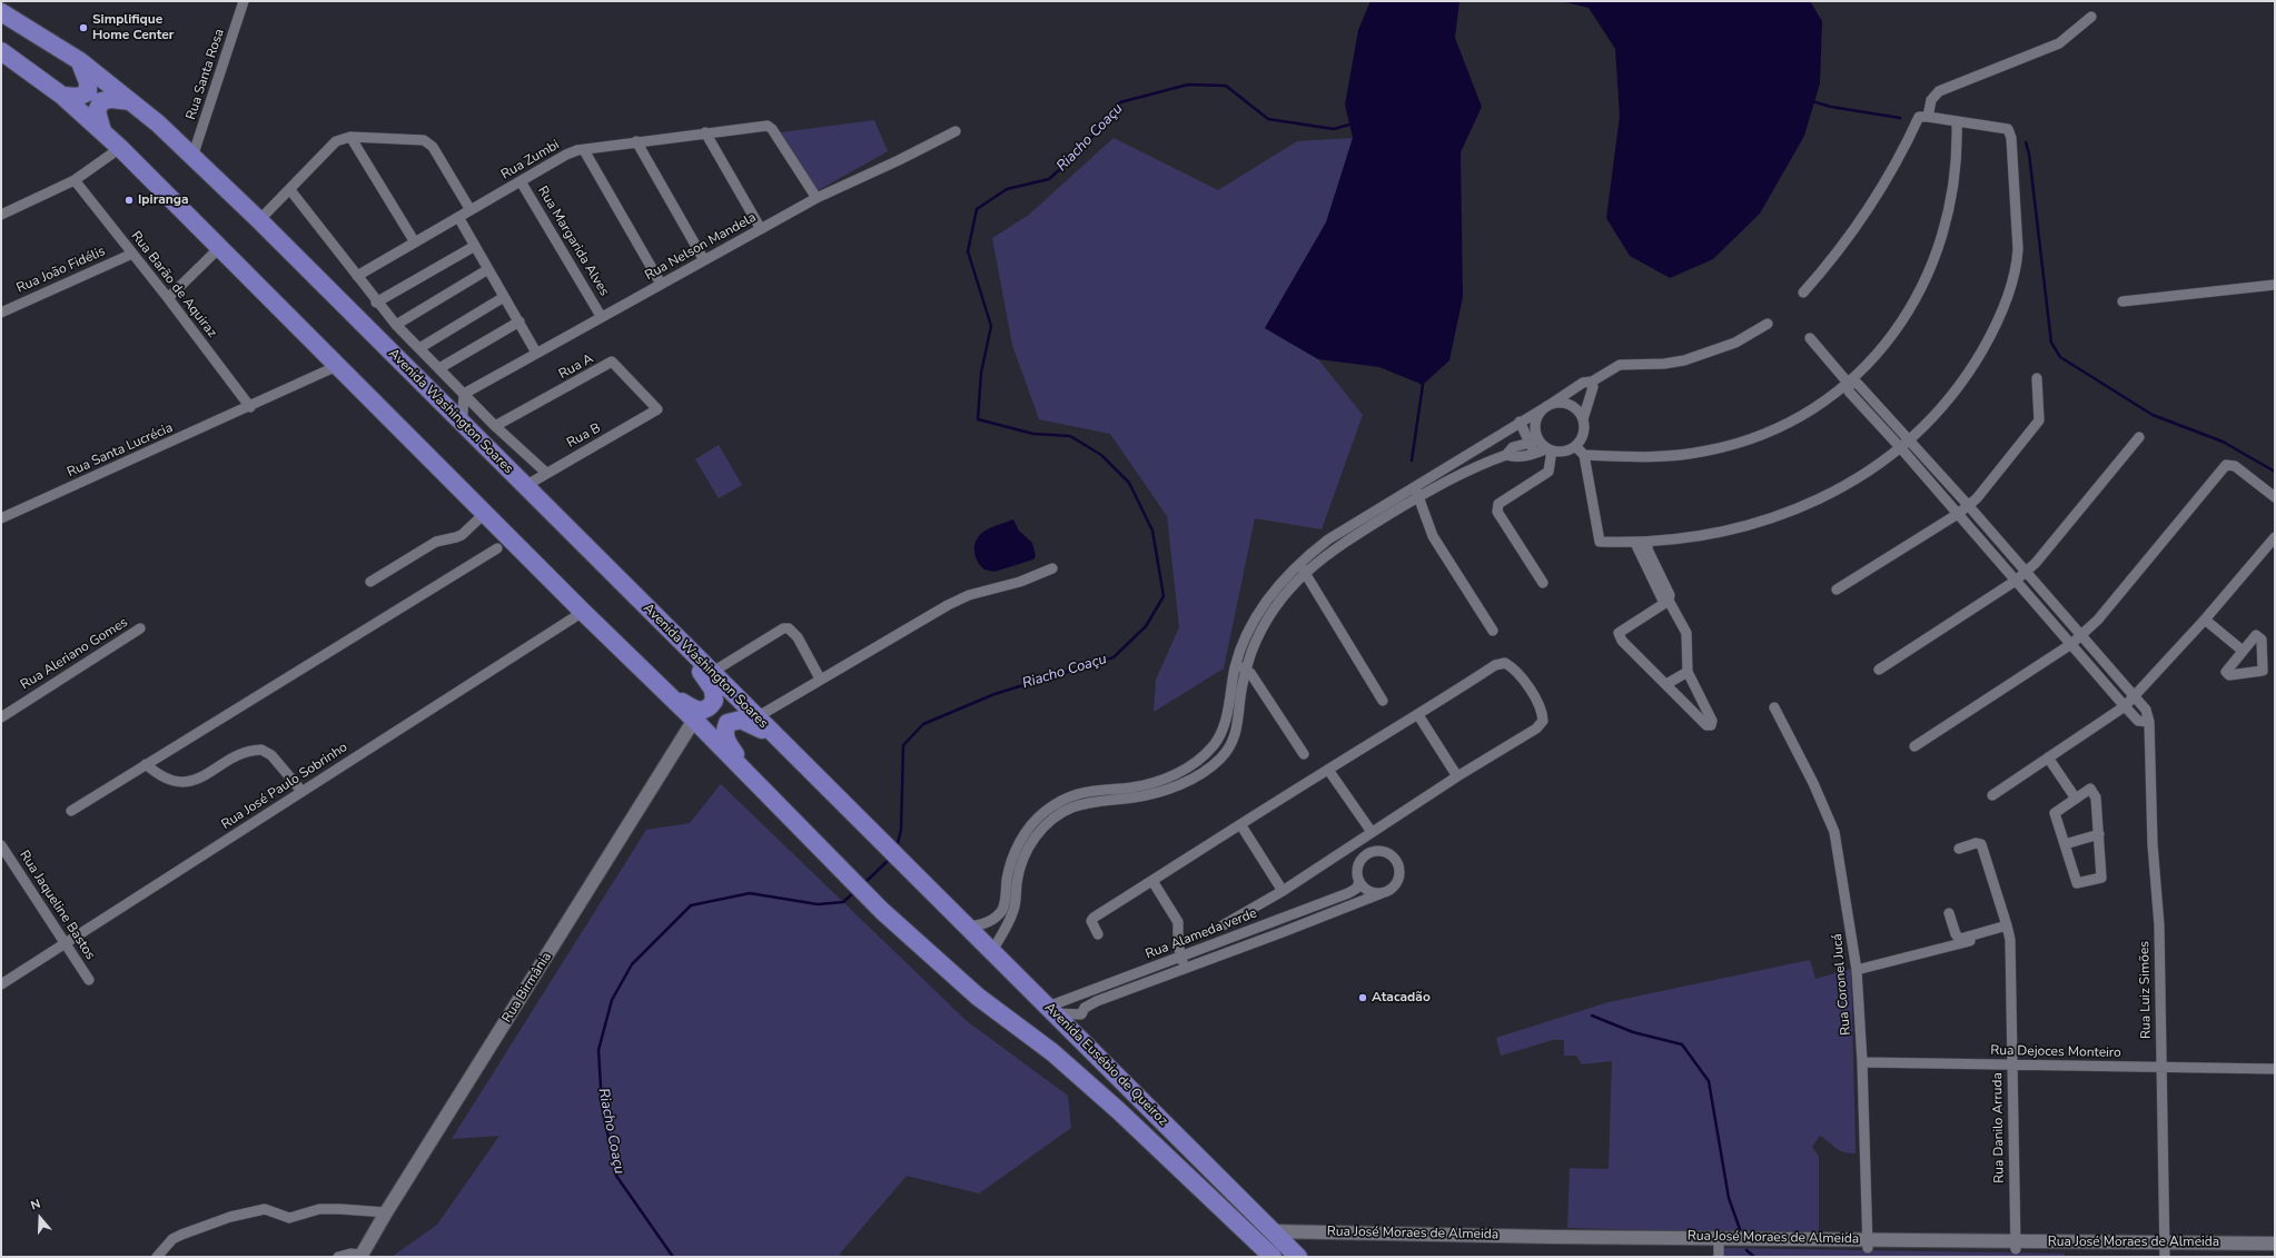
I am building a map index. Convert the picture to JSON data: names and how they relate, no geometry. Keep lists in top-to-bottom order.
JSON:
{
  "streets": {
    "highway": ["Avenida Washington Soares", "Avenida Eusébio de Queiroz"],
    "street": [
      "Rua Santa Rosa",
      "Rua Zumbi",
      "Rua Margarida Alves",
      "Rua Nelson Mandela",
      "Rua João Fidélis",
      "Rua Barão de Aquiraz",
      "Rua A",
      "Rua B",
      "Rua Santa Lucrécia",
      "Rua Aleriano Gomes",
      "Rua José Paulo Sobrinho",
      "Rua Jaqueline Bastos",
      "Rua Alameda verde",
      "Rua Coronel Jucá",
      "Rua Birmânia",
      "Rua Luiz Simões",
      "Rua Dejoces Monteiro",
      "Rua Danilo Arruda",
      "Rua José Moraes de Almeida"
    ]
  },
  "crossings": [
    ["Rua Santa Rosa", "Avenida Washington Soares"],
    ["Rua Zumbi", "Rua Margarida Alves"],
    ["Rua Zumbi", "Rua Nelson Mandela"],
    ["Rua Zumbi", "Avenida Washington Soares"],
    ["Rua Margarida Alves", "Rua Nelson Mandela"],
    ["Rua Nelson Mandela", "Avenida Washington Soares"],
    ["Rua João Fidélis", "Rua Barão de Aquiraz"],
    ["Rua Barão de Aquiraz", "Rua Santa Lucrécia"],
    ["Rua A", "Avenida Washington Soares"],
    ["Rua A", "Rua B"],
    ["Avenida Washington Soares", "Rua B"],
    ["Avenida Washington Soares", "Avenida Eusébio de Queiroz"],
    ["Rua José Paulo Sobrinho", "Rua Jaqueline Bastos"],
    ["Rua Alameda verde", "Avenida Eusébio de Queiroz"],
    ["Rua Coronel Jucá", "Rua Dejoces Monteiro"],
    ["Rua Coronel Jucá", "Rua José Moraes de Almeida"],
    ["Rua Luiz Simões", "Rua Dejoces Monteiro"],
    ["Rua Luiz Simões", "Rua José Moraes de Almeida"],
    ["Rua Dejoces Monteiro", "Rua Danilo Arruda"],
    ["Avenida Eusébio de Queiroz", "Rua José Moraes de Almeida"],
    ["Rua Danilo Arruda", "Rua José Moraes de Almeida"]
  ],
  "water": ["Riacho Coaçu"],
  "places": ["Simplifique Home Center", "Ipiranga", "Atacadão"],
  "north": "top"
}
